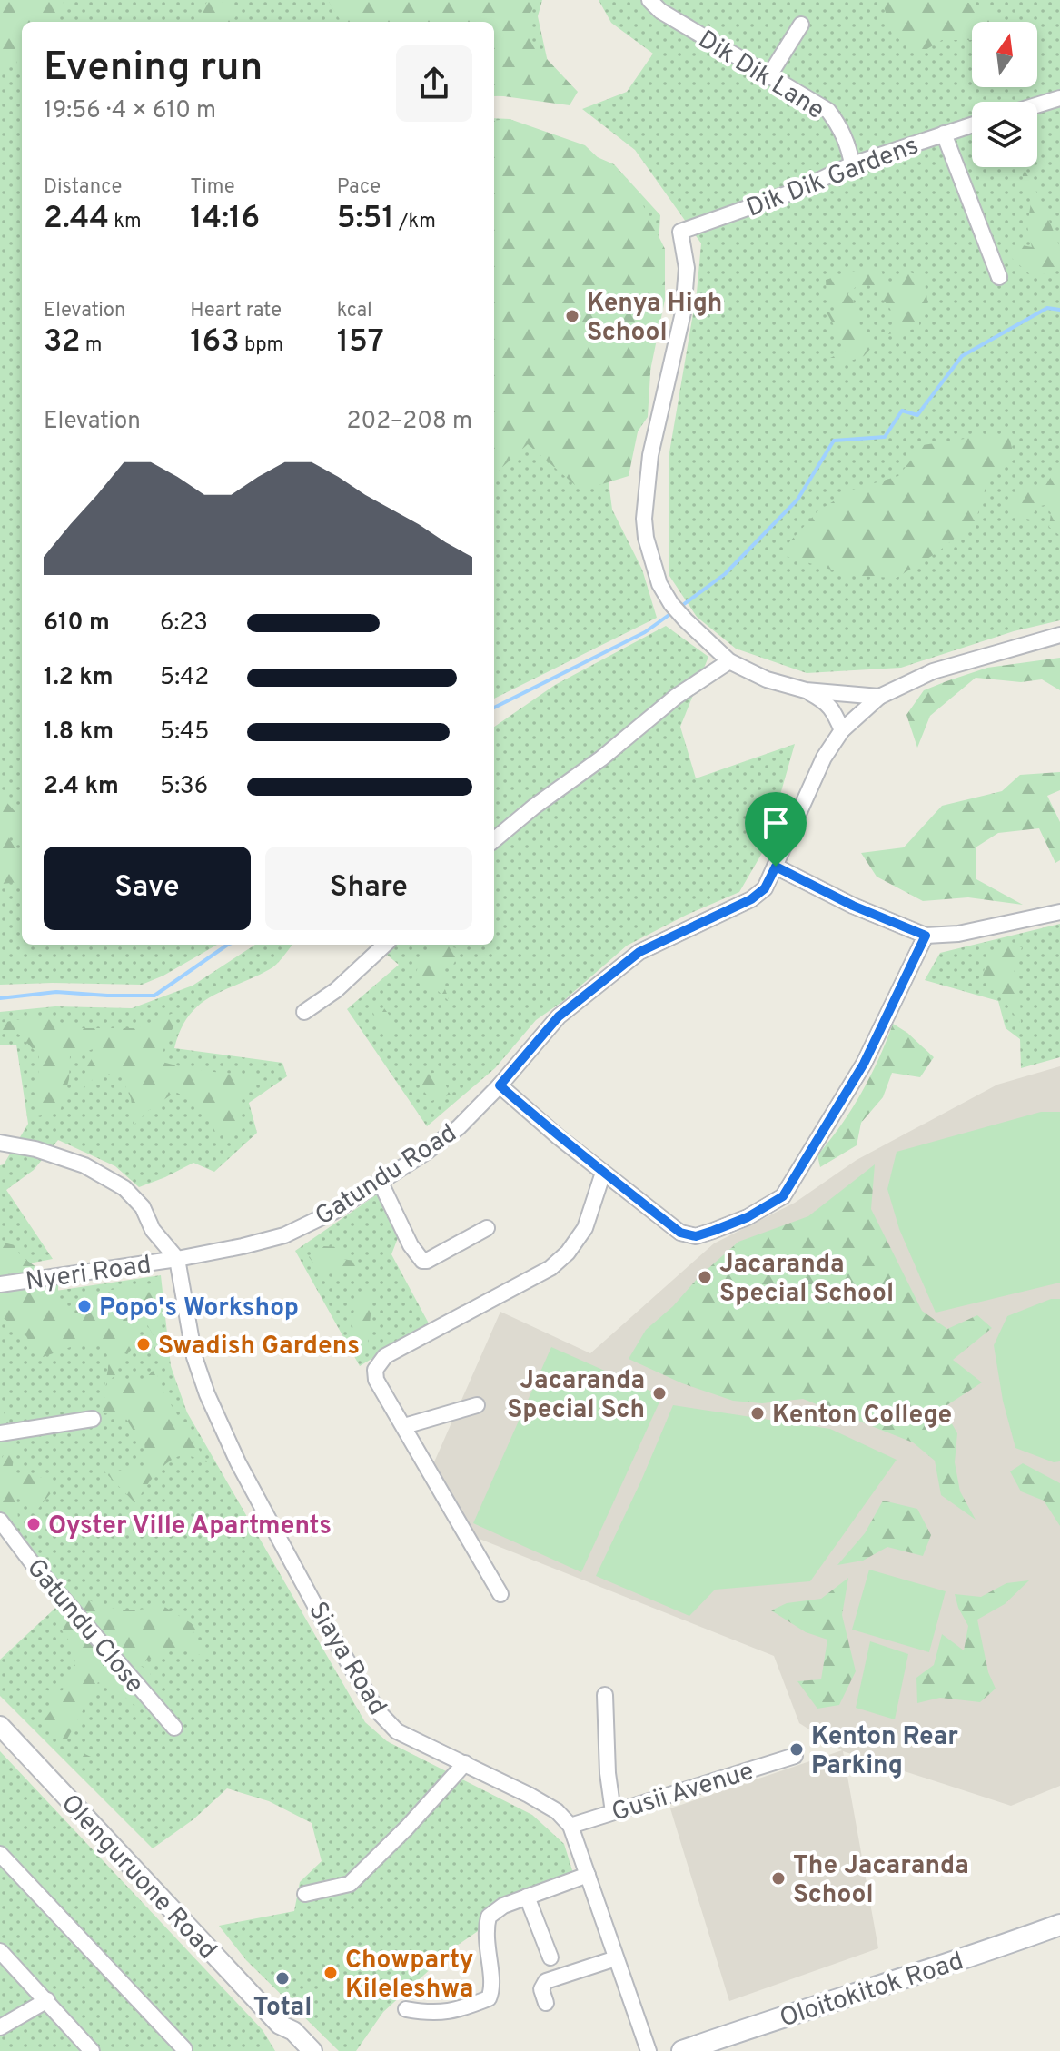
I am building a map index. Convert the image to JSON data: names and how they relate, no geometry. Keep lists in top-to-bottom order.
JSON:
{
  "streets": {
    "main road": ["Oloitokitok Road"],
    "street": [
      "Dik Dik Lane",
      "Dik Dik Gardens",
      "Gatundu Road",
      "Nyeri Road",
      "Gatundu Close",
      "Siaya Road",
      "Gusii Avenue",
      "Olenguruone Road"
    ]
  },
  "crossings": [
    ["Dik Dik Lane", "Dik Dik Gardens"],
    ["Gatundu Road", "Nyeri Road"],
    ["Gatundu Road", "Siaya Road"],
    ["Nyeri Road", "Siaya Road"],
    ["Siaya Road", "Gusii Avenue"]
  ],
  "places": [
    "Kenya High School",
    "Jacaranda Special School",
    "Popo's Workshop",
    "Swadish Gardens",
    "Jacaranda Special Sch",
    "Kenton College",
    "Oyster Ville Apartments",
    "Kenton Rear Parking",
    "The Jacaranda School",
    "Chowparty Kileleshwa",
    "Total"
  ],
  "north": "top",
  "page": {
    "heading": ["Evening run", "19:56 · 4 × 610 m"],
    "stats": [
      ["Distance", "2.44 km"],
      ["Time", "14:16"],
      ["Pace", "5:51 /km"],
      ["Elevation", "32 m"],
      ["Heart rate", "163 bpm"],
      ["kcal", "157"]
    ],
    "chart": ["Elevation", "202–208 m"],
    "list": [
      {
        "name": "610 m",
        "note": "6:23"
      },
      {
        "name": "1.2 km",
        "note": "5:42"
      },
      {
        "name": "1.8 km",
        "note": "5:45"
      },
      {
        "name": "2.4 km",
        "note": "5:36"
      }
    ],
    "buttons": ["Save", "Share"]
  }
}
